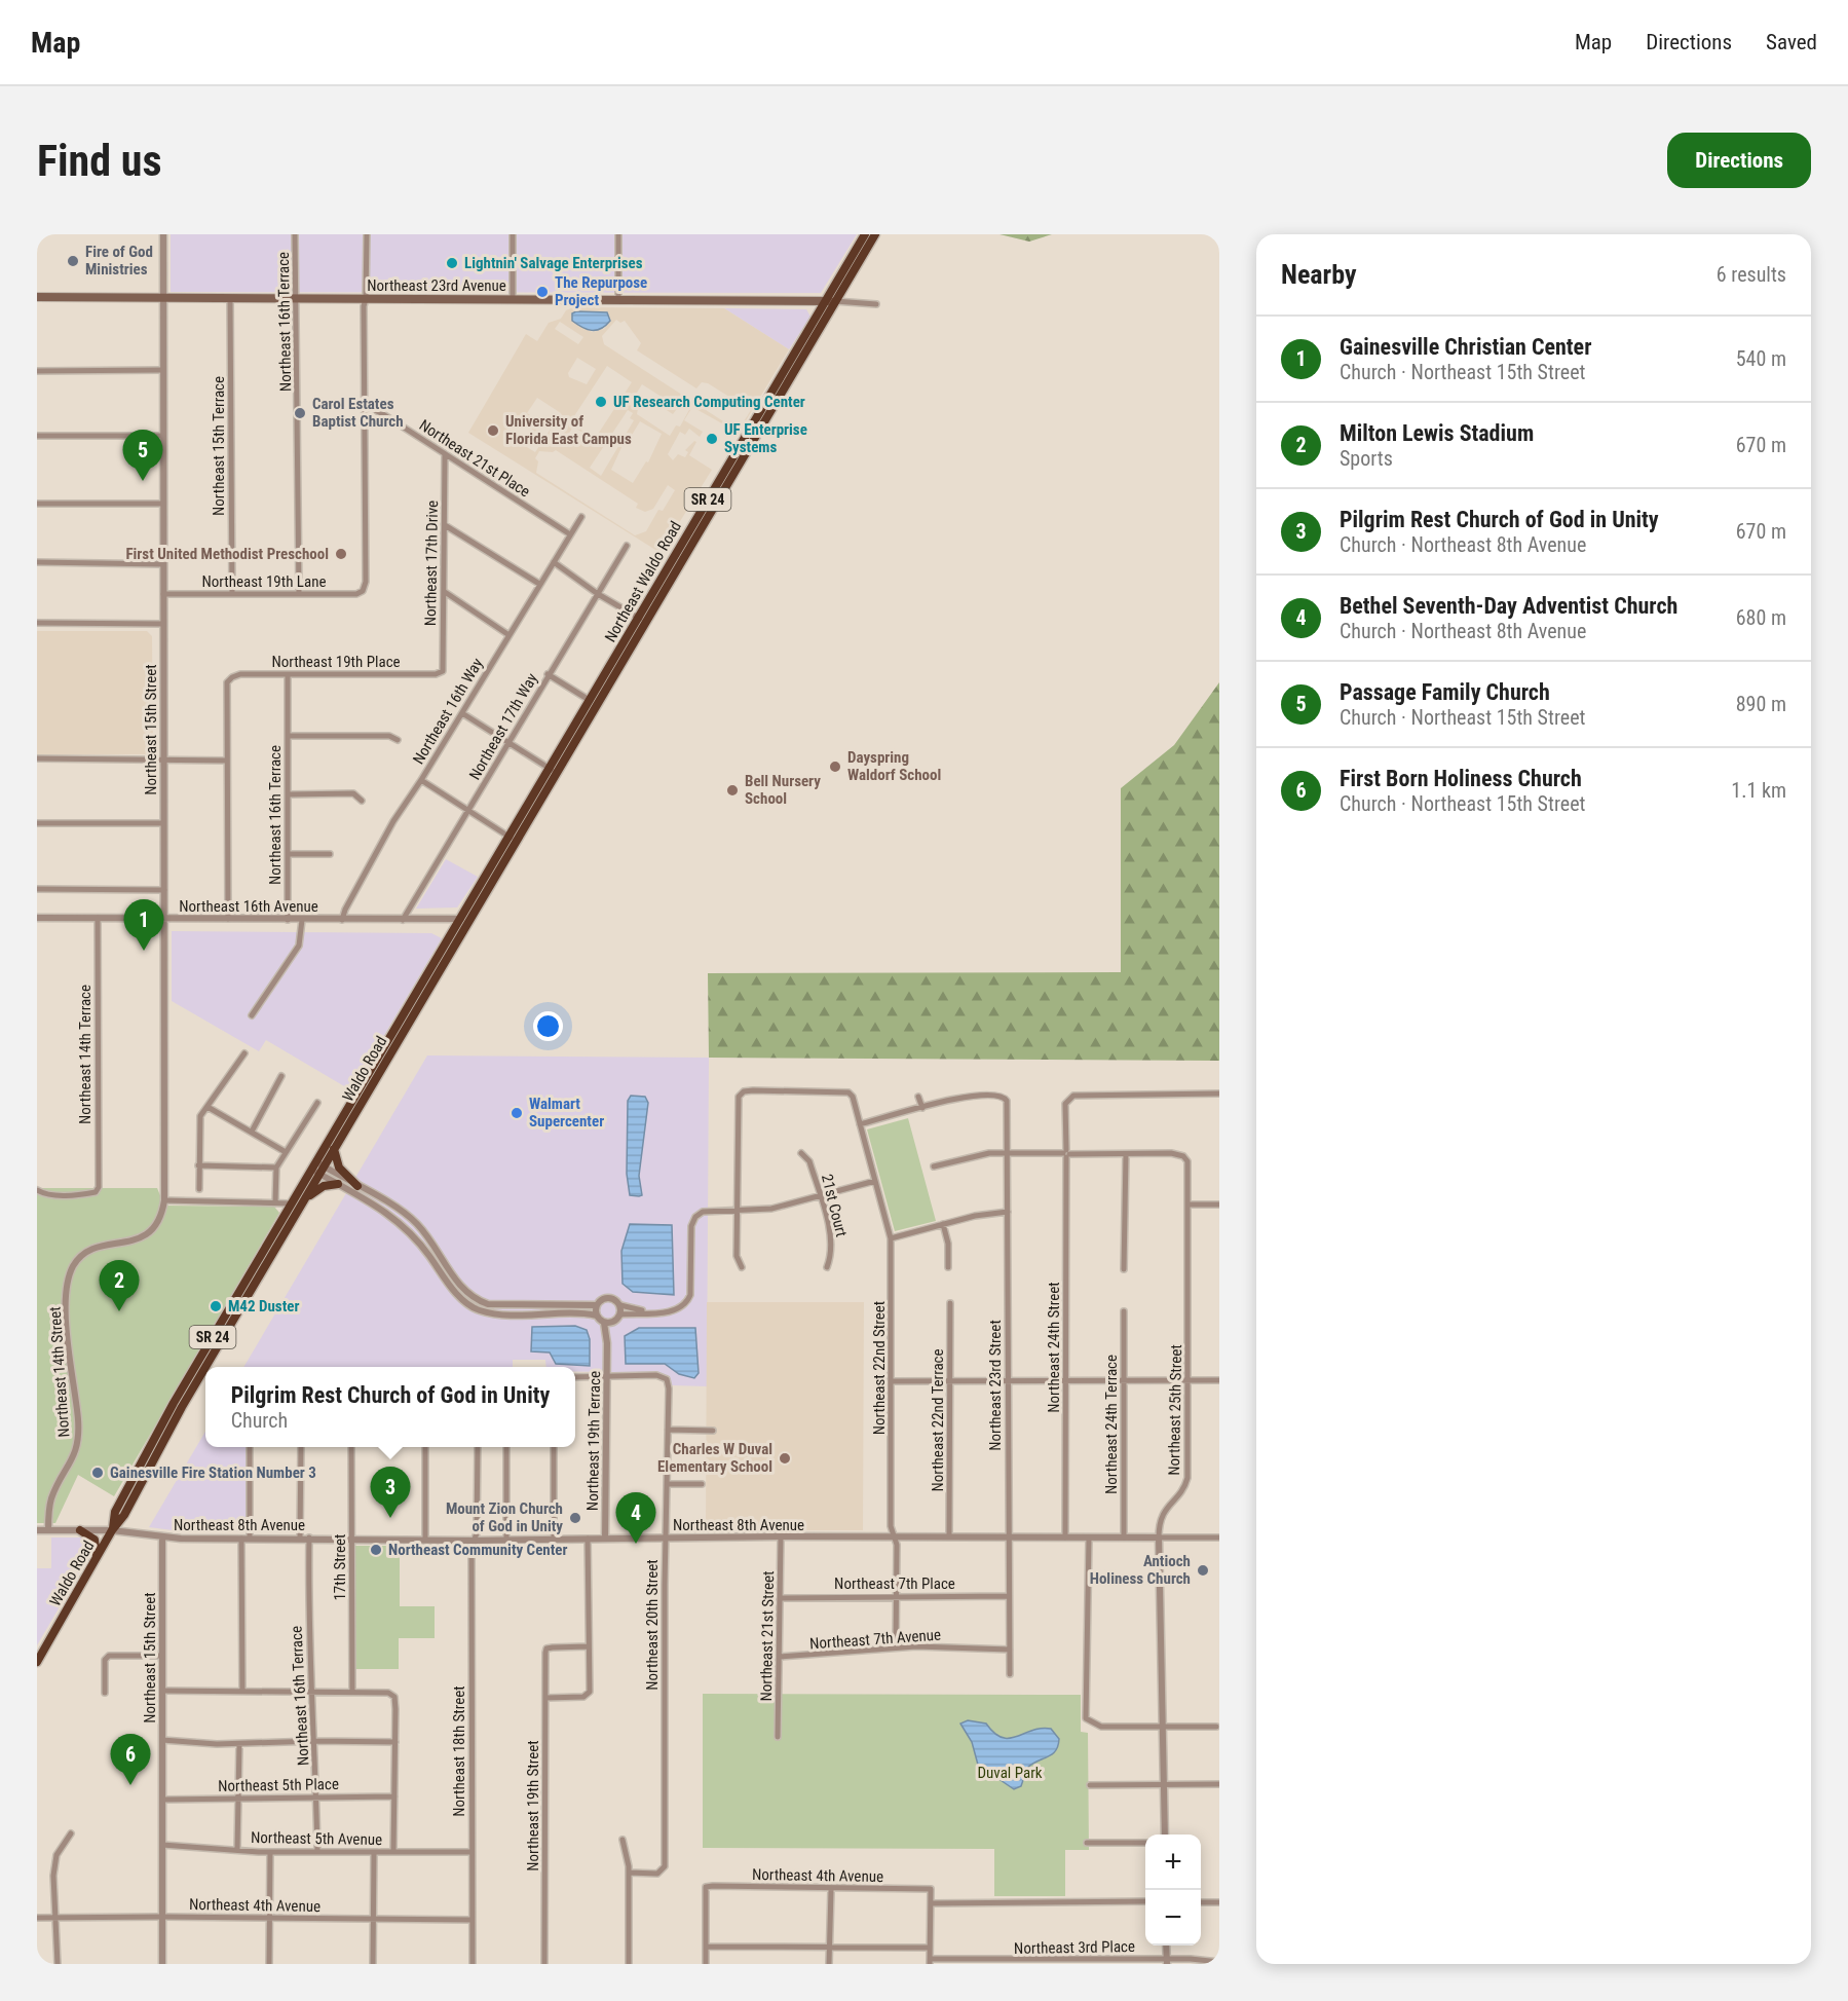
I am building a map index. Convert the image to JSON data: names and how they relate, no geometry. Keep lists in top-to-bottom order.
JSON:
{
  "streets": {
    "highway": ["SR 24", "Northeast Waldo Road", "Waldo Road"],
    "main road": ["Northeast 23rd Avenue"],
    "street": [
      "Northeast 16th Terrace",
      "Northeast 15th Terrace",
      "Northeast 21st Place",
      "Northeast 17th Drive",
      "Northeast 19th Lane",
      "Northeast 19th Place",
      "Northeast 16th Way",
      "Northeast 17th Way",
      "Northeast 15th Street",
      "Northeast 16th Avenue",
      "Northeast 14th Terrace",
      "21st Court",
      "Northeast 24th Street",
      "Northeast 22nd Street",
      "Northeast 14th Street",
      "Northeast 23rd Street",
      "Northeast 25th Street",
      "Northeast 22nd Terrace",
      "Northeast 24th Terrace",
      "Northeast 19th Terrace",
      "Northeast 8th Avenue",
      "17th Street",
      "Northeast 7th Place",
      "Northeast 20th Street",
      "Northeast 21st Street",
      "Northeast 7th Avenue",
      "Northeast 18th Street",
      "Northeast 5th Place",
      "Northeast 19th Street",
      "Northeast 5th Avenue",
      "Northeast 4th Avenue",
      "Northeast 3rd Place"
    ]
  },
  "crossings": [
    ["Northeast 23rd Avenue", "Northeast 16th Terrace"],
    ["Northeast 23rd Avenue", "Northeast 15th Terrace"],
    ["Northeast 23rd Avenue", "SR 24"],
    ["Northeast 23rd Avenue", "Northeast Waldo Road"],
    ["Northeast 23rd Avenue", "Northeast 15th Street"],
    ["Northeast 16th Terrace", "Northeast 19th Lane"],
    ["Northeast 16th Terrace", "Northeast 19th Place"],
    ["Northeast 16th Terrace", "Northeast 16th Avenue"],
    ["Northeast 16th Terrace", "Northeast 8th Avenue"],
    ["Northeast 16th Terrace", "Northeast 5th Place"],
    ["Northeast 16th Terrace", "Northeast 5th Avenue"],
    ["Northeast 15th Terrace", "Northeast 19th Lane"],
    ["Northeast 21st Place", "Northeast 17th Drive"],
    ["Northeast 21st Place", "Northeast 19th Lane"],
    ["Northeast 21st Place", "Northeast 16th Way"],
    ["SR 24", "Northeast Waldo Road"],
    ["Northeast 17th Drive", "Northeast 19th Place"],
    ["Northeast 19th Lane", "Northeast 15th Street"],
    ["Northeast Waldo Road", "Waldo Road"],
    ["Northeast 16th Way", "Northeast 16th Avenue"],
    ["Northeast 17th Way", "Northeast 16th Avenue"],
    ["Northeast 15th Street", "Northeast 16th Avenue"],
    ["Northeast 15th Street", "Northeast 14th Street"],
    ["Northeast 15th Street", "Northeast 8th Avenue"],
    ["Northeast 15th Street", "Northeast 5th Place"],
    ["Northeast 15th Street", "Northeast 5th Avenue"],
    ["Northeast 15th Street", "Northeast 4th Avenue"],
    ["Northeast 16th Avenue", "Northeast 14th Terrace"],
    ["Northeast 16th Avenue", "Waldo Road"],
    ["Waldo Road", "Northeast 8th Avenue"],
    ["Northeast 24th Street", "Northeast 8th Avenue"],
    ["Northeast 22nd Street", "Northeast 8th Avenue"],
    ["Northeast 22nd Street", "Northeast 7th Place"],
    ["Northeast 22nd Street", "Northeast 7th Avenue"],
    ["Northeast 14th Street", "Northeast 8th Avenue"],
    ["Northeast 23rd Street", "Northeast 8th Avenue"],
    ["Northeast 23rd Street", "Northeast 7th Place"],
    ["Northeast 23rd Street", "Northeast 7th Avenue"],
    ["Northeast 25th Street", "Northeast 8th Avenue"],
    ["Northeast 22nd Terrace", "Northeast 8th Avenue"],
    ["Northeast 24th Terrace", "Northeast 8th Avenue"],
    ["Northeast 19th Terrace", "Northeast 8th Avenue"],
    ["Northeast 19th Terrace", "Northeast 20th Street"],
    ["Northeast 8th Avenue", "17th Street"],
    ["Northeast 8th Avenue", "Northeast 20th Street"],
    ["Northeast 8th Avenue", "Northeast 21st Street"],
    ["Northeast 8th Avenue", "Northeast 18th Street"],
    ["Northeast 7th Place", "Northeast 21st Street"],
    ["Northeast 21st Street", "Northeast 7th Avenue"],
    ["Northeast 18th Street", "Northeast 5th Avenue"],
    ["Northeast 18th Street", "Northeast 4th Avenue"]
  ],
  "parks": ["Duval Park"],
  "places": [
    "Fire of God Ministries",
    "Lightnin' Salvage Enterprises",
    "The Repurpose Project",
    "UF Research Computing Center",
    "Carol Estates Baptist Church",
    "University of Florida East Campus",
    "UF Enterprise Systems",
    "First United Methodist Preschool",
    "Dayspring Waldorf School",
    "Bell Nursery School",
    "Walmart Supercenter",
    "M42 Duster",
    "Charles W Duval Elementary School",
    "Gainesville Fire Station Number 3",
    "Mount Zion Church of God in Unity",
    "Northeast Community Center",
    "Antioch Holiness Church"
  ],
  "page": {
    "header": "Map",
    "nav": ["Map", "Directions", "Saved"],
    "buttons": "Directions",
    "title": "Find us",
    "heading": ["Nearby", "6 results"],
    "list": [
      {
        "mark": "1",
        "name": "Gainesville Christian Center",
        "note": "Church · Northeast 15th Street",
        "value": "540 m"
      },
      {
        "mark": "2",
        "name": "Milton Lewis Stadium",
        "note": "Sports",
        "value": "670 m"
      },
      {
        "mark": "3",
        "name": "Pilgrim Rest Church of God in Unity",
        "note": "Church · Northeast 8th Avenue",
        "value": "670 m"
      },
      {
        "mark": "4",
        "name": "Bethel Seventh-Day Adventist Church",
        "note": "Church · Northeast 8th Avenue",
        "value": "680 m"
      },
      {
        "mark": "5",
        "name": "Passage Family Church",
        "note": "Church · Northeast 15th Street",
        "value": "890 m"
      },
      {
        "mark": "6",
        "name": "First Born Holiness Church",
        "note": "Church · Northeast 15th Street",
        "value": "1.1 km"
      }
    ],
    "pins": [
      "5",
      "1",
      "2",
      "3",
      "4",
      "6"
    ],
    "popup": ["Pilgrim Rest Church of God in Unity", "Church"],
    "map_buttons": ["+", "−"]
  }
}
